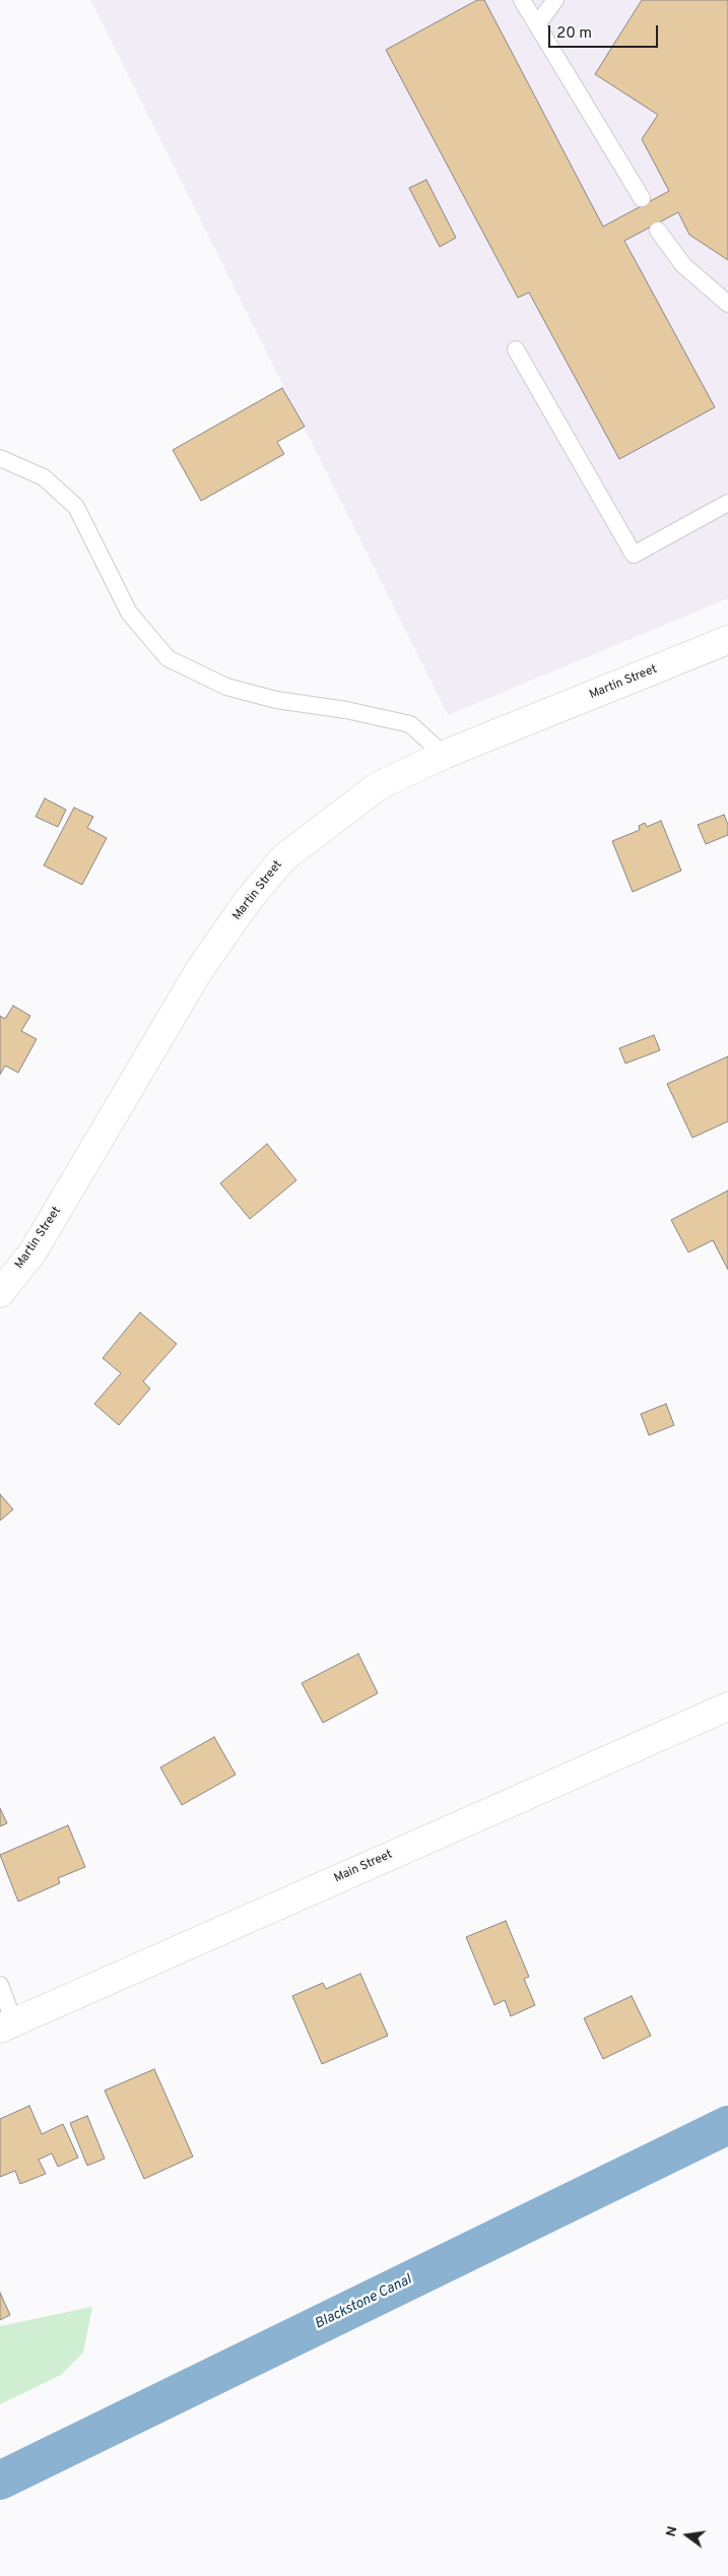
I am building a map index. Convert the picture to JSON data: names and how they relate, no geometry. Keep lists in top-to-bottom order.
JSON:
{
  "streets": {
    "street": ["Martin Street", "Main Street"]
  },
  "water": ["Blackstone Canal"],
  "scale_bar": "20 m",
  "north": "left"
}
